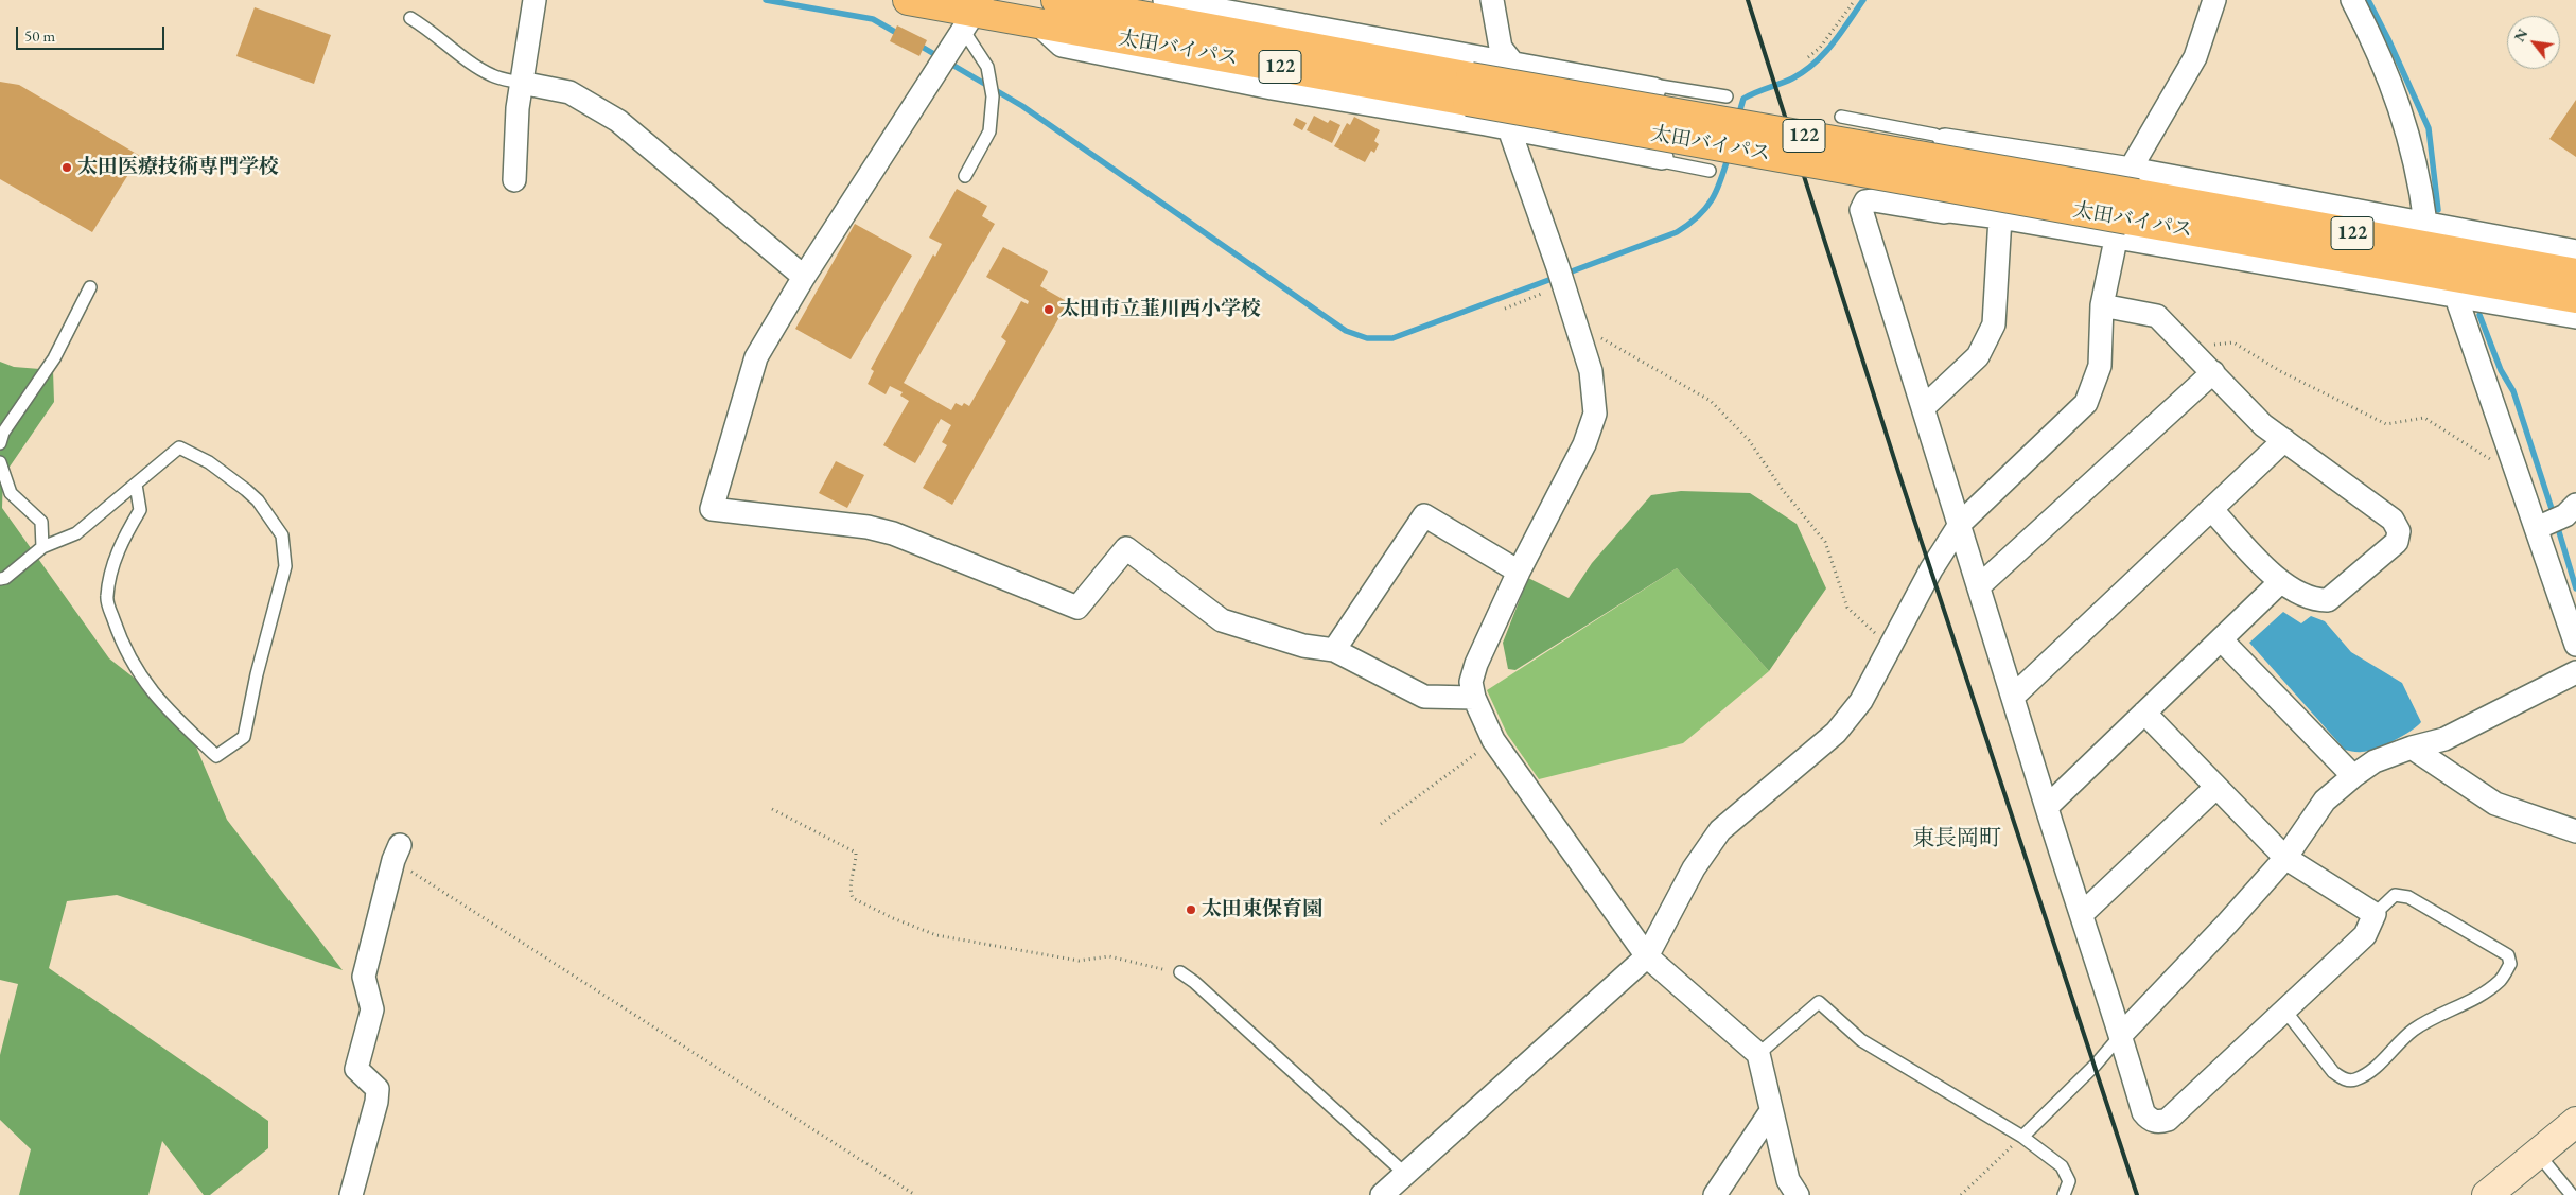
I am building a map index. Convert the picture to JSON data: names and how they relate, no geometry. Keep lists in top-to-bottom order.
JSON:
{
  "streets": {
    "highway": ["太田バイパス", "122"]
  },
  "districts": ["東長岡町"],
  "places": ["太田医療技術専門学校", "太田市立韮川西小学校", "太田東保育園"],
  "scale_bar": "50 m",
  "north": "top left"
}
